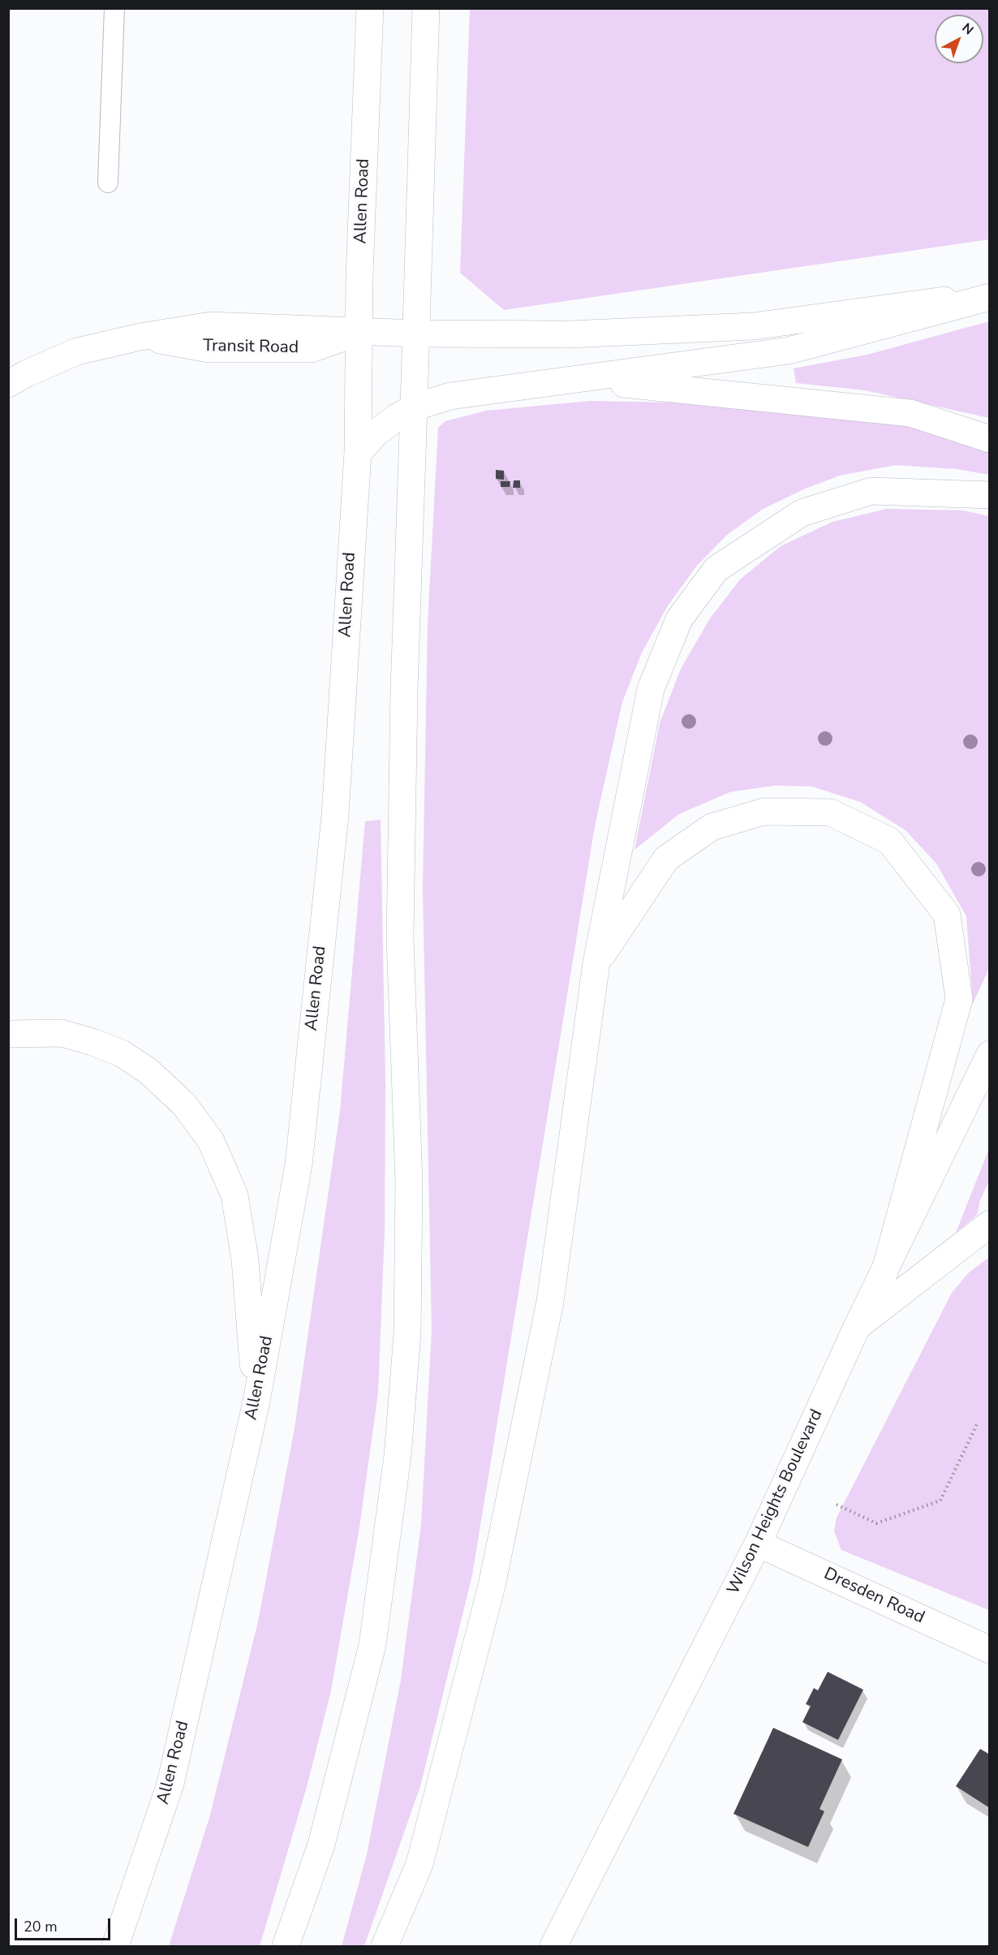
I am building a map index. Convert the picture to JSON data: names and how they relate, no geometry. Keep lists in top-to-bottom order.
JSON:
{
  "streets": {
    "main road": [
      "Allen Road",
      "Transit Road",
      "Wilson Heights Boulevard",
      "Dresden Road"
    ]
  },
  "crossings": [
    ["Allen Road", "Transit Road"],
    ["Wilson Heights Boulevard", "Dresden Road"]
  ],
  "scale_bar": "20 m",
  "north": "top right"
}
